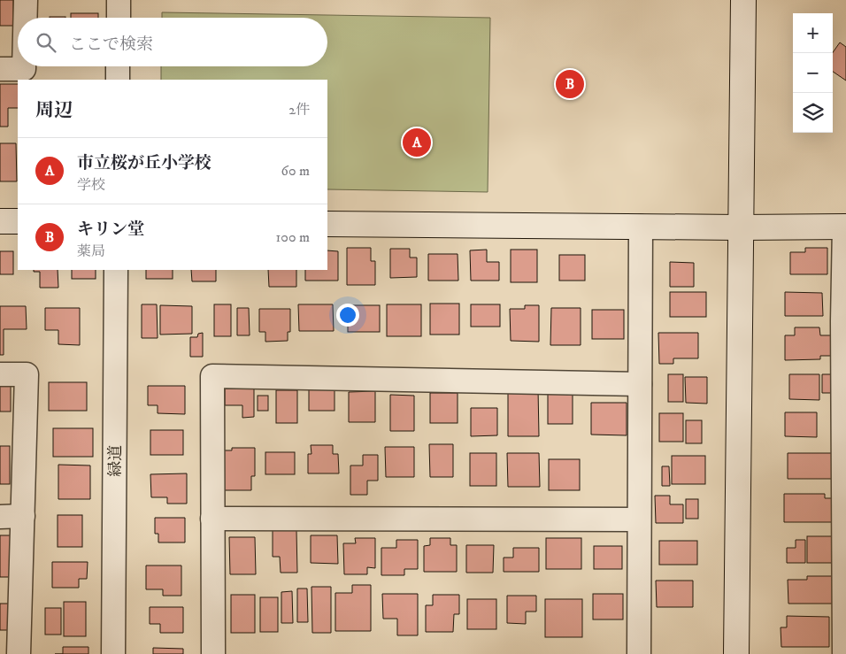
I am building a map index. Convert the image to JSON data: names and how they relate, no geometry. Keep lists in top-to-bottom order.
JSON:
{
  "streets": {
    "street": ["緑道"]
  },
  "page": {
    "map_buttons": ["+", "−"],
    "search": "ここで検索",
    "pins": ["B", "A"],
    "heading": ["周辺", "2件"],
    "list": [
      {
        "mark": "A",
        "name": "市立桜が丘小学校",
        "note": "学校",
        "value": "60 m"
      },
      {
        "mark": "B",
        "name": "キリン堂",
        "note": "薬局",
        "value": "100 m"
      }
    ]
  }
}
